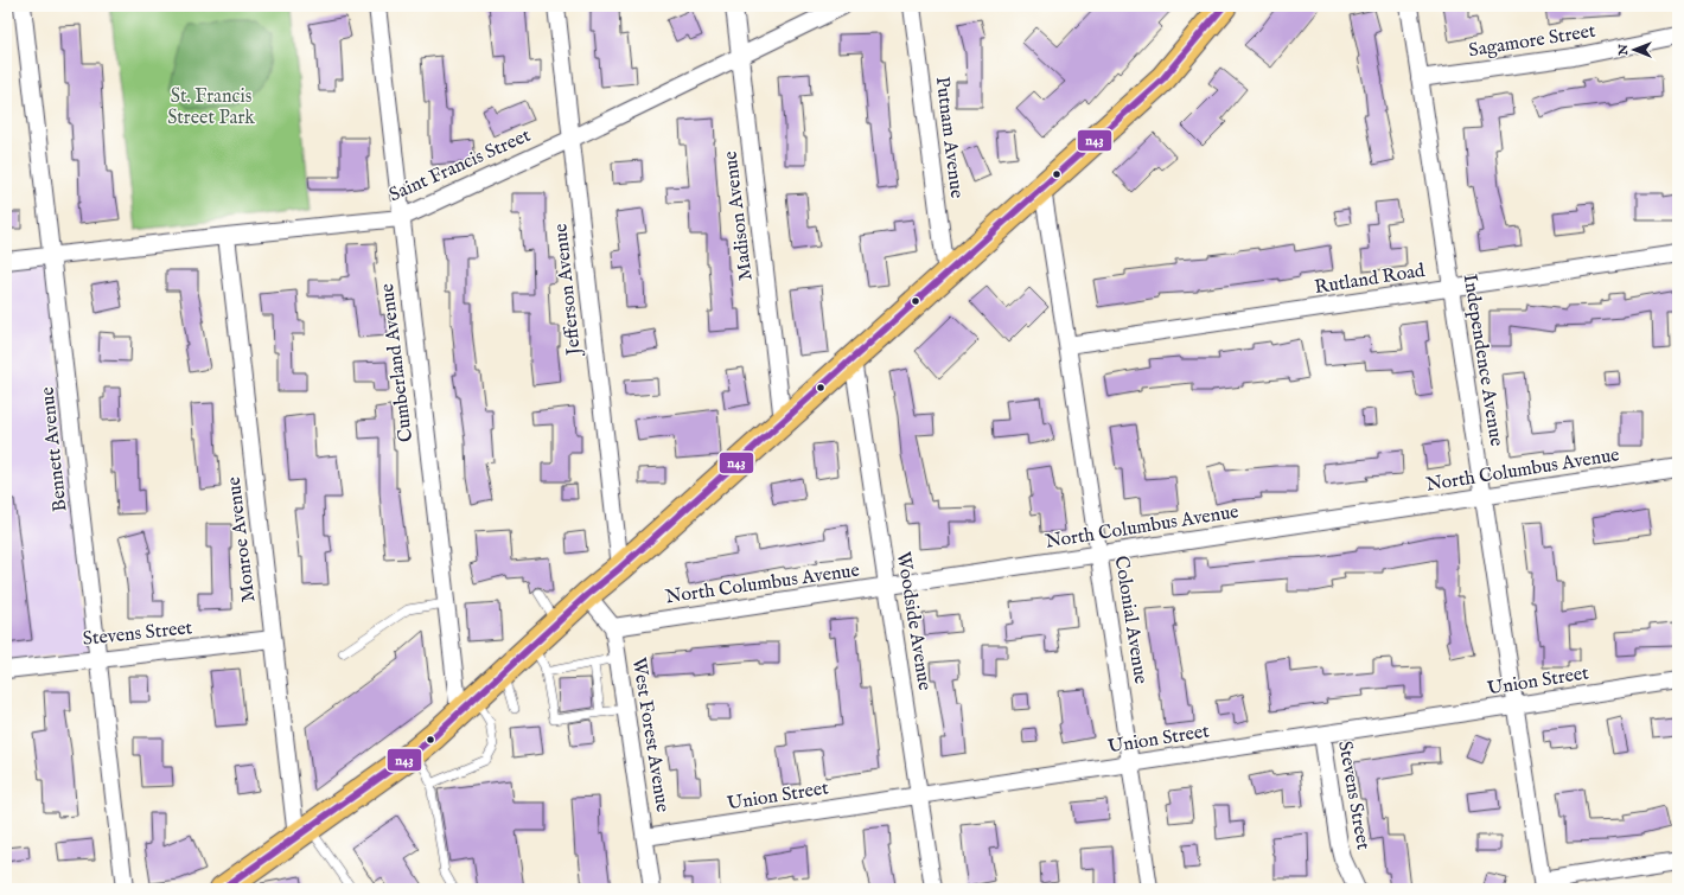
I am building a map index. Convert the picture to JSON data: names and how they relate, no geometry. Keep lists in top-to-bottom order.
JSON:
{
  "streets": {
    "street": [
      "Sagamore Street",
      "Putnam Avenue",
      "Saint Francis Street",
      "Madison Avenue",
      "Rutland Road",
      "Jefferson Avenue",
      "Independence Avenue",
      "Cumberland Avenue",
      "Bennett Avenue",
      "North Columbus Avenue",
      "Monroe Avenue",
      "Colonial Avenue",
      "Woodside Avenue",
      "Stevens Street",
      "Union Street",
      "West Forest Avenue"
    ]
  },
  "crossings": [
    ["Sagamore Street", "Independence Avenue"],
    ["Saint Francis Street", "Madison Avenue"],
    ["Saint Francis Street", "Jefferson Avenue"],
    ["Saint Francis Street", "Cumberland Avenue"],
    ["Saint Francis Street", "Bennett Avenue"],
    ["Saint Francis Street", "Monroe Avenue"],
    ["Rutland Road", "Independence Avenue"],
    ["Rutland Road", "Colonial Avenue"],
    ["Independence Avenue", "North Columbus Avenue"],
    ["Independence Avenue", "Union Street"],
    ["Bennett Avenue", "Stevens Street"],
    ["North Columbus Avenue", "Colonial Avenue"],
    ["North Columbus Avenue", "Woodside Avenue"],
    ["North Columbus Avenue", "West Forest Avenue"],
    ["Monroe Avenue", "Stevens Street"],
    ["Colonial Avenue", "Union Street"],
    ["Woodside Avenue", "Union Street"],
    ["Stevens Street", "Union Street"],
    ["Union Street", "West Forest Avenue"]
  ],
  "parks": ["St. Francis Street Park"],
  "lines": ["transit line n43"],
  "north": "left"
}
